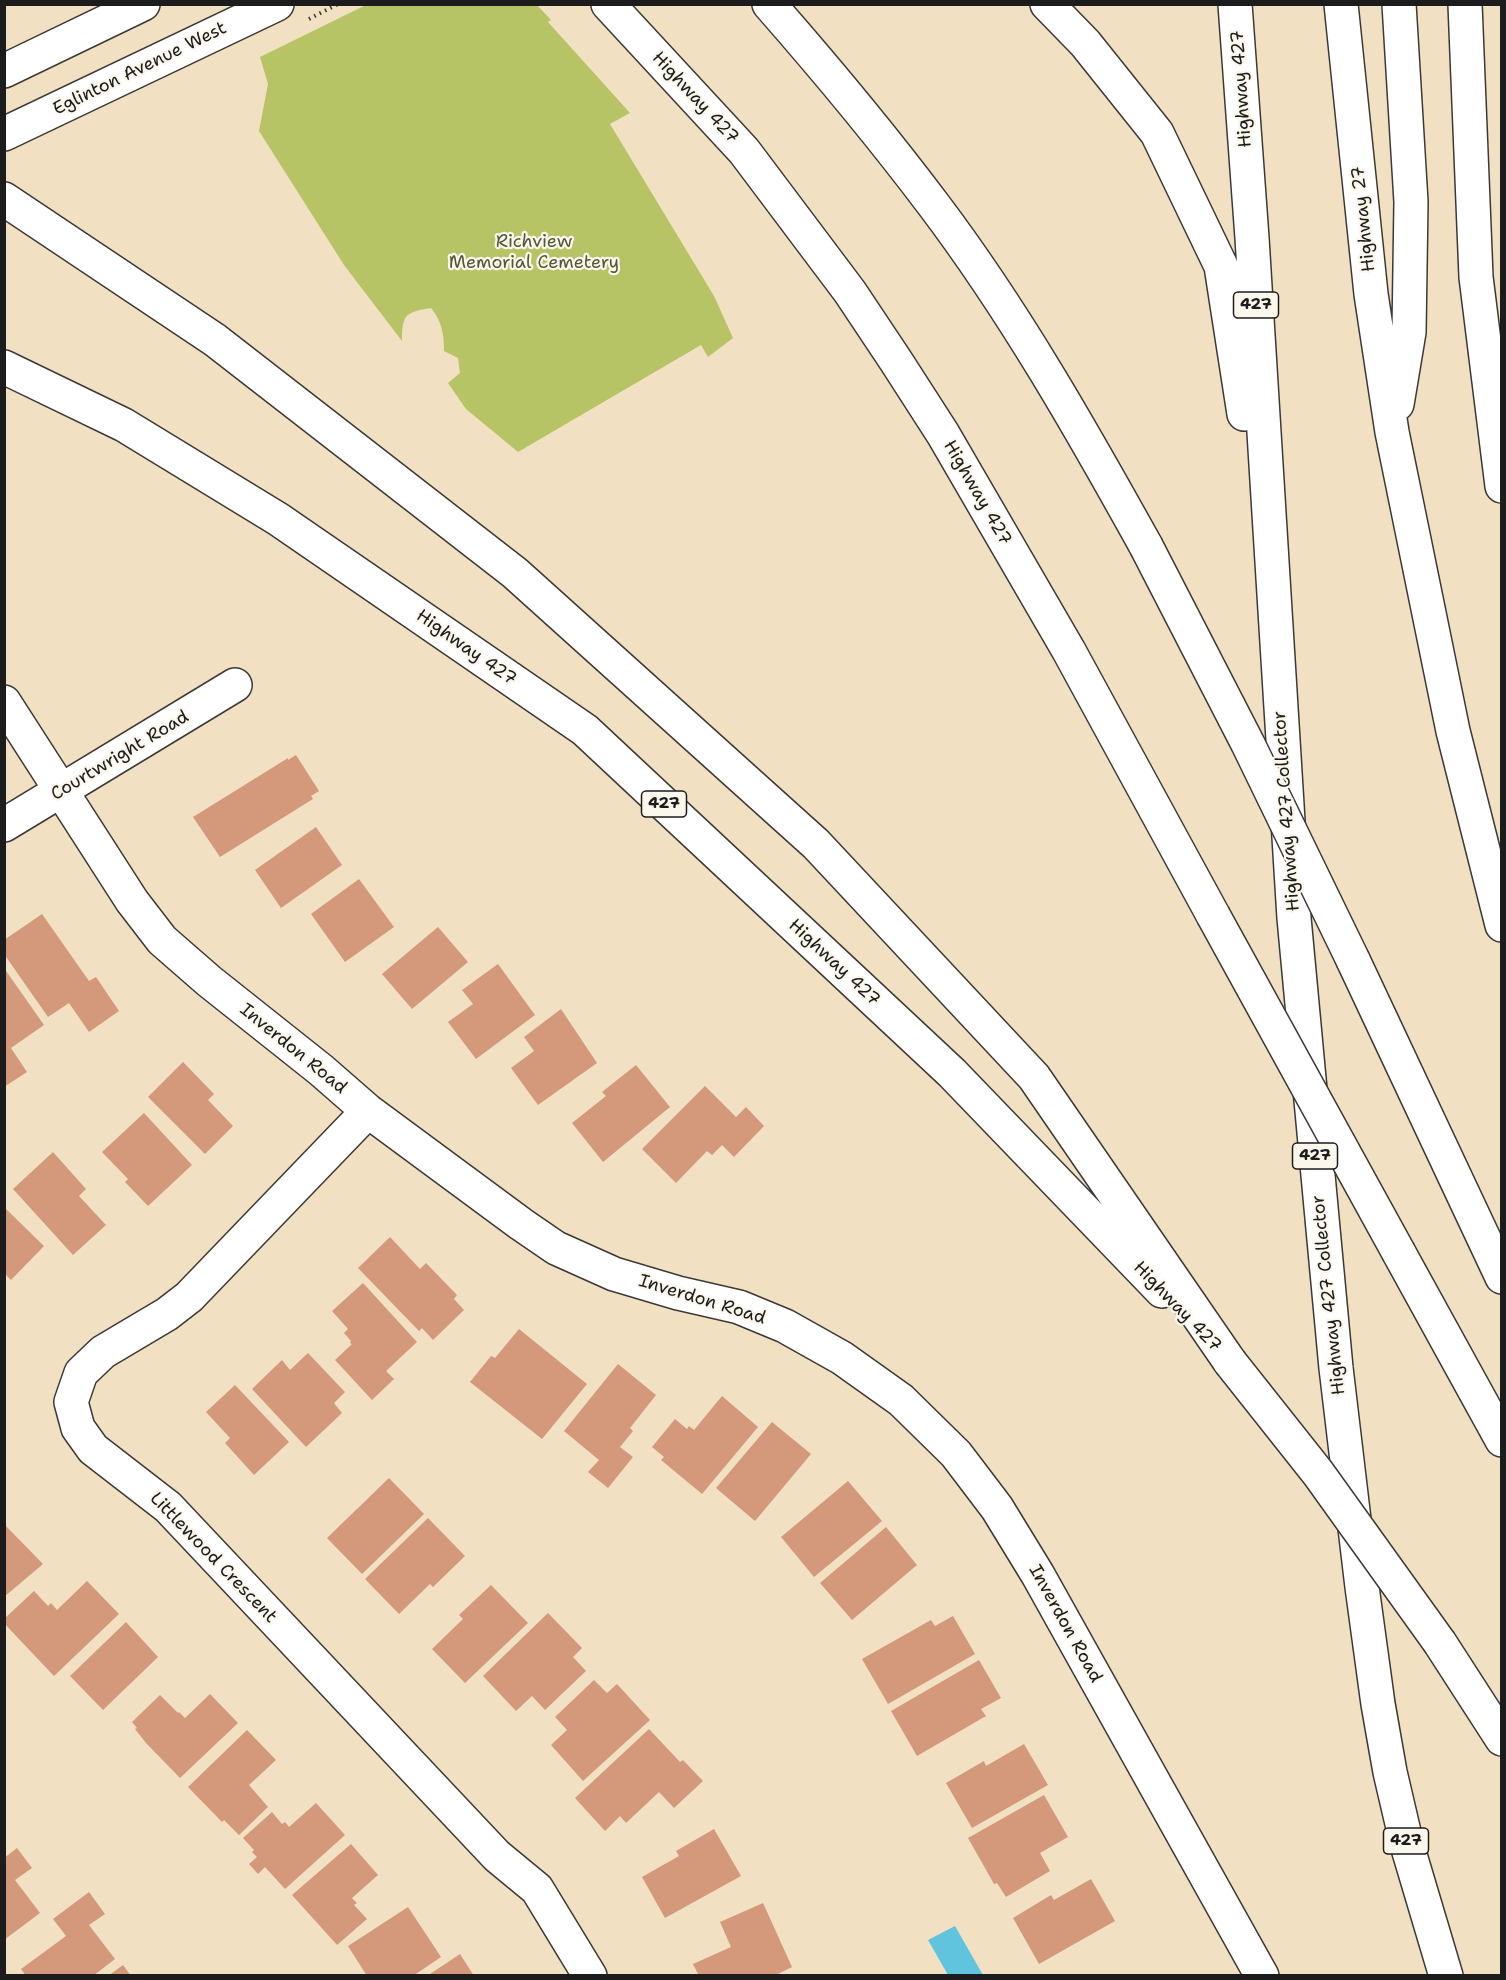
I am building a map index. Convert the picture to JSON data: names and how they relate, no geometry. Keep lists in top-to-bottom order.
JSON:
{
  "streets": {
    "main road": [
      "Eglinton Avenue West",
      "Highway 427",
      "Highway 27",
      "427",
      "Courtwright Road",
      "Highway 427 Collector",
      "Inverdon Road",
      "Littlewood Crescent"
    ]
  },
  "crossings": [
    ["Highway 427", "Highway 427 Collector"],
    ["Courtwright Road", "Inverdon Road"],
    ["Inverdon Road", "Littlewood Crescent"]
  ],
  "parks": ["Richview Memorial Cemetery"]
}
